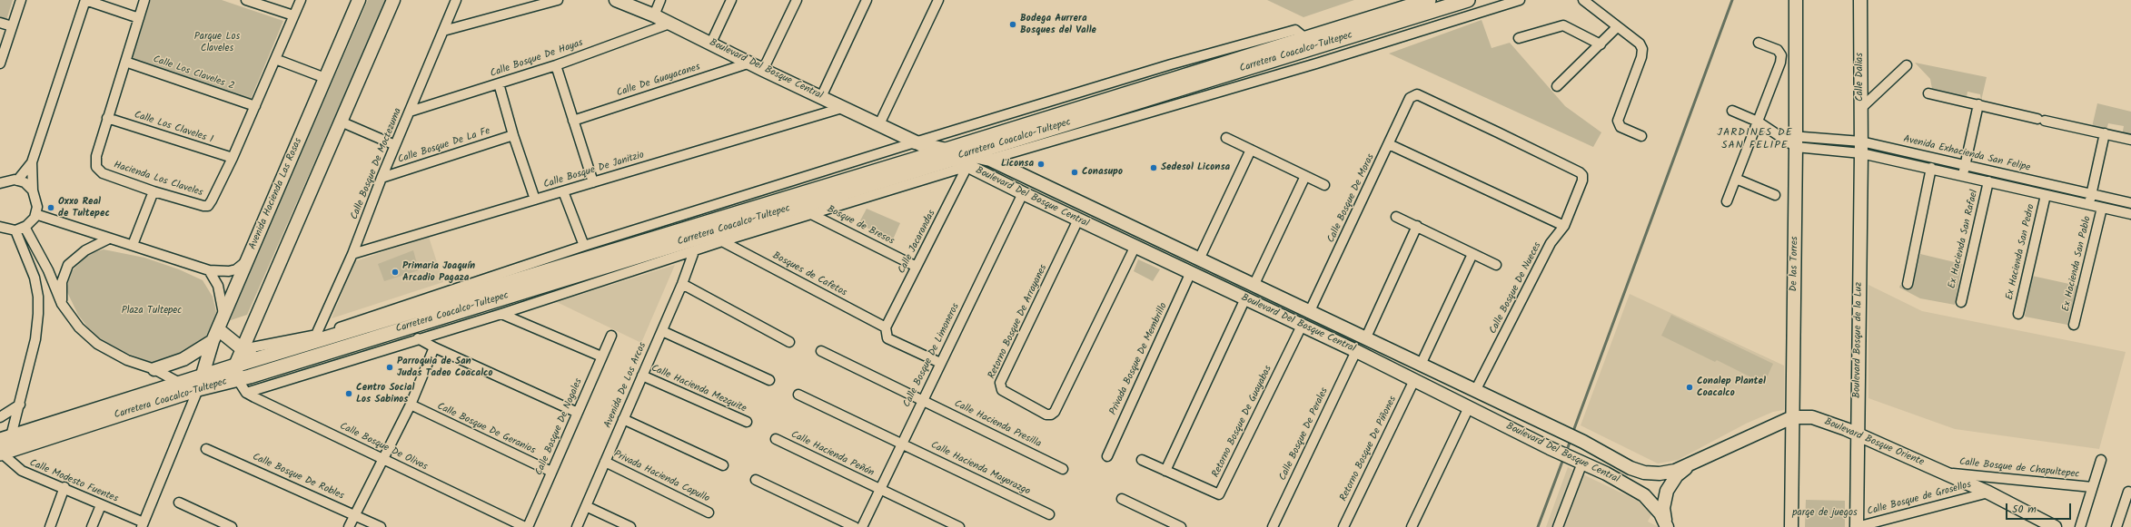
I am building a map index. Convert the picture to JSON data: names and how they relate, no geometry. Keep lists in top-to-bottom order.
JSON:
{
  "streets": {
    "main road": ["Carretera Coacalco-Tultepec"],
    "street": [
      "Calle Bosque De Hayas",
      "Boulevard Del Bosque Central",
      "Calle Los Claveles 2",
      "Calle Dalias",
      "Calle De Guayacanes",
      "Calle Los Claveles 1",
      "Calle Bosque De La Fe",
      "Avenida Exhacienda San Felipe",
      "Calle Bosque De Moctezuma",
      "Calle Bosque De Janitzio",
      "Hacienda Los Claveles",
      "Avenida Hacienda Las Rosas",
      "Calle Bosque De Moras",
      "Bosque de Bresos",
      "Ex Hacienda San Rafael",
      "Calle Jacarandas",
      "Ex Hacienda San Pedro",
      "De las Torres",
      "Ex Hacienda San Pablo",
      "Bosques de Cafetos",
      "Calle Bosque De Nueces",
      "Retorno Bosque De Arrayanes",
      "Boulevard Bosque de la Luz",
      "Calle Bosque De Limoneros",
      "Privada Bosque De Membrillo",
      "Avenida De Los Arcos",
      "Calle Hacienda Mezquite",
      "Retorno Bosque De Guayabas",
      "Calle Hacienda Presilla",
      "Calle Bosque De Nogales",
      "Calle Bosque De Geranios",
      "Calle Bosque De Perales",
      "Boulevard Bosque Oriente",
      "Calle Bosque De Olivos",
      "Retorno Bosque De Piñones",
      "Calle Hacienda Peñón",
      "Calle Hacienda Mayorazgo",
      "Calle Bosque de Chapultepec",
      "Calle Bosque De Robles",
      "Privada Hacienda Capullo",
      "Calle Modesto Fuentes",
      "Calle Bosque de Grosellos"
    ]
  },
  "crossings": [
    ["Carretera Coacalco-Tultepec", "Boulevard Del Bosque Central"],
    ["Carretera Coacalco-Tultepec", "Avenida Hacienda Las Rosas"],
    ["Carretera Coacalco-Tultepec", "Calle Jacarandas"],
    ["Carretera Coacalco-Tultepec", "Calle Modesto Fuentes"],
    ["Calle Bosque De Hayas", "Boulevard Del Bosque Central"],
    ["Calle Bosque De Hayas", "Calle Bosque De Moctezuma"],
    ["Boulevard Del Bosque Central", "Calle De Guayacanes"],
    ["Boulevard Del Bosque Central", "Calle Bosque De Janitzio"],
    ["Boulevard Del Bosque Central", "Calle Bosque De Moras"],
    ["Boulevard Del Bosque Central", "Calle Jacarandas"],
    ["Boulevard Del Bosque Central", "Calle Bosque De Nueces"],
    ["Boulevard Del Bosque Central", "Retorno Bosque De Arrayanes"],
    ["Boulevard Del Bosque Central", "Calle Bosque De Limoneros"],
    ["Boulevard Del Bosque Central", "Privada Bosque De Membrillo"],
    ["Boulevard Del Bosque Central", "Retorno Bosque De Guayabas"],
    ["Boulevard Del Bosque Central", "Calle Bosque De Perales"],
    ["Boulevard Del Bosque Central", "Boulevard Bosque Oriente"],
    ["Boulevard Del Bosque Central", "Retorno Bosque De Piñones"],
    ["Calle Los Claveles 2", "Hacienda Los Claveles"],
    ["Calle Dalias", "Avenida Exhacienda San Felipe"],
    ["Calle Dalias", "Boulevard Bosque de la Luz"],
    ["Calle Los Claveles 1", "Hacienda Los Claveles"],
    ["Calle Bosque De La Fe", "Calle Bosque De Moctezuma"],
    ["Avenida Exhacienda San Felipe", "Ex Hacienda San Rafael"],
    ["Avenida Exhacienda San Felipe", "Ex Hacienda San Pedro"],
    ["Avenida Exhacienda San Felipe", "De las Torres"],
    ["Avenida Exhacienda San Felipe", "Ex Hacienda San Pablo"],
    ["Avenida Exhacienda San Felipe", "Boulevard Bosque de la Luz"],
    ["Calle Bosque De Moctezuma", "Calle Bosque De Janitzio"],
    ["Calle Bosque De Moras", "Calle Bosque De Nueces"],
    ["Bosque de Bresos", "Calle Jacarandas"],
    ["Calle Jacarandas", "Bosques de Cafetos"],
    ["De las Torres", "Boulevard Bosque Oriente"],
    ["Boulevard Bosque de la Luz", "Boulevard Bosque Oriente"],
    ["Boulevard Bosque de la Luz", "Calle Bosque de Grosellos"],
    ["Calle Bosque De Limoneros", "Calle Hacienda Presilla"],
    ["Calle Bosque De Limoneros", "Calle Hacienda Peñón"],
    ["Calle Bosque De Limoneros", "Calle Hacienda Mayorazgo"],
    ["Avenida De Los Arcos", "Calle Hacienda Mezquite"],
    ["Avenida De Los Arcos", "Privada Hacienda Capullo"],
    ["Calle Bosque De Nogales", "Calle Bosque De Geranios"],
    ["Calle Bosque De Nogales", "Calle Bosque De Olivos"],
    ["Boulevard Bosque Oriente", "Calle Bosque de Chapultepec"],
    ["Boulevard Bosque Oriente", "Calle Bosque de Grosellos"]
  ],
  "districts": ["JARDINES DE SAN FELIPE"],
  "parks": ["Parque Los Claveles", "Plaza Tultepec", "parqe de juegos"],
  "places": [
    "Bodega Aurrera Bosques del Valle",
    "Liconsa",
    "Sedesol Liconsa",
    "Conasupo",
    "Oxxo Real de Tultepec",
    "Primaria Joaquín Arcadio Pagaza",
    "Parroquia de San Judas Tadeo Coacalco",
    "Conalep Plantel Coacalco",
    "Centro Social Los Sabinos"
  ],
  "scale_bar": "50 m"
}
